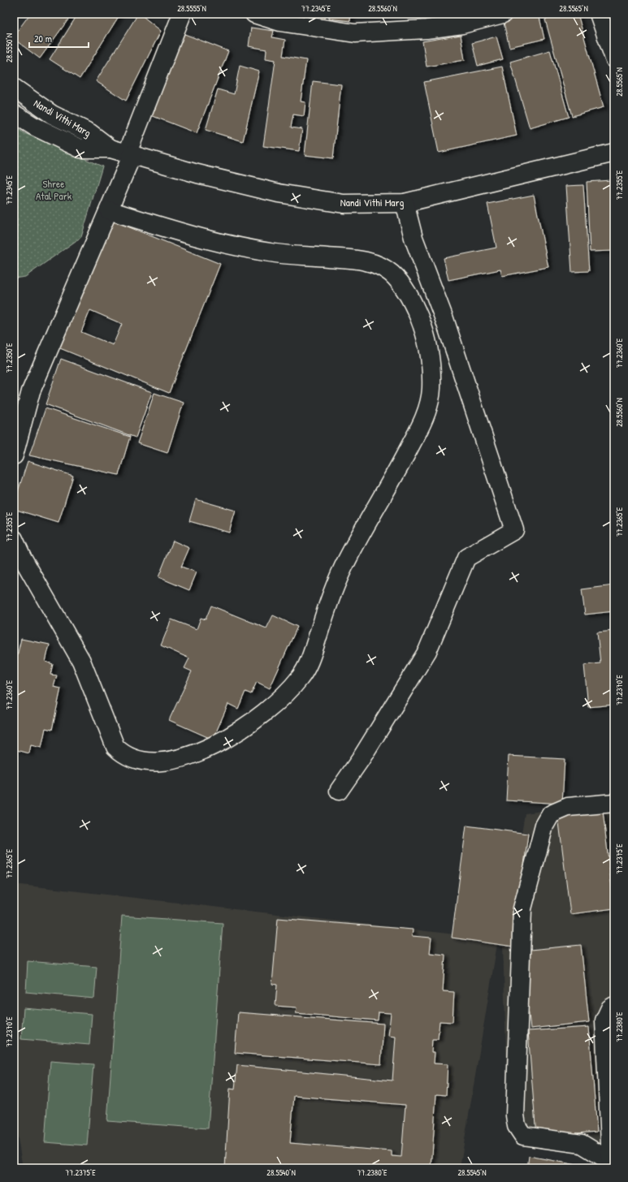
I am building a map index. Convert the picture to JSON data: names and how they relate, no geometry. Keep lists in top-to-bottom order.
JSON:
{
  "streets": {
    "street": ["Nandi Vithi Marg"]
  },
  "parks": ["Shree Atal Park"],
  "scale_bar": "20 m",
  "coordinates": [
    "28.5555°N",
    "77.2345°E",
    "28.5560°N",
    "28.5565°N",
    "28.5550°N",
    "77.2355°E",
    "77.2360°E",
    "77.2350°E",
    "77.2365°E",
    "77.2370°E",
    "77.2375°E",
    "77.2380°E",
    "28.5540°N",
    "28.5545°N"
  ]
}
